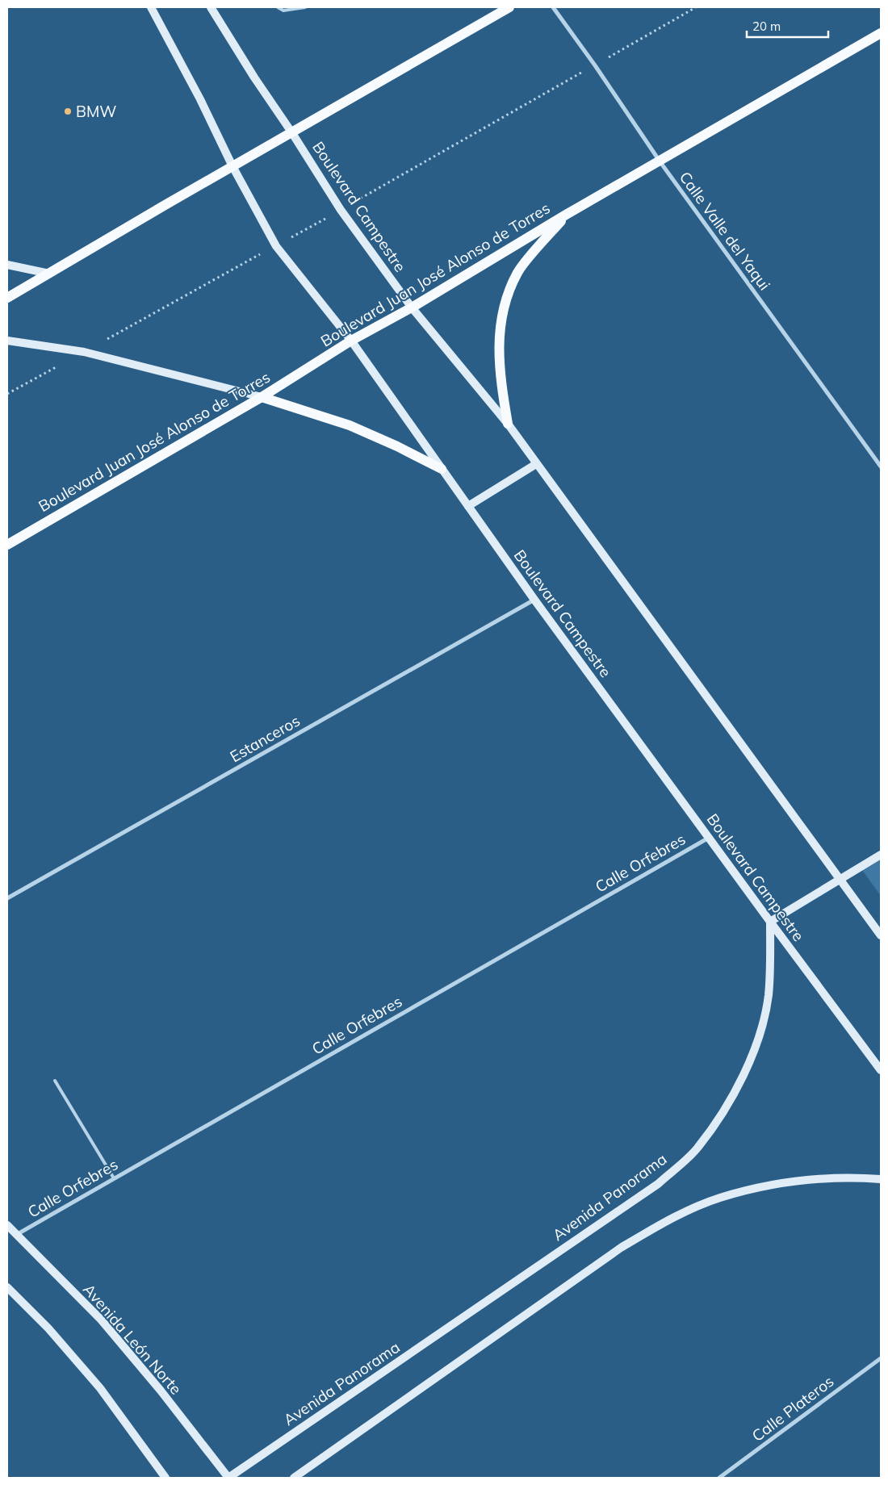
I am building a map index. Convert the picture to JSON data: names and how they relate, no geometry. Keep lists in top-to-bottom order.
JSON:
{
  "streets": {
    "main road": [
      "Boulevard Campestre",
      "Boulevard Juan José Alonso de Torres",
      "Avenida Panorama",
      "Avenida León Norte"
    ],
    "street": [
      "Calle Valle del Yaqui",
      "Estanceros",
      "Calle Orfebres",
      "Calle Plateros"
    ]
  },
  "crossings": [
    ["Boulevard Campestre", "Boulevard Juan José Alonso de Torres"],
    ["Boulevard Campestre", "Estanceros"],
    ["Boulevard Campestre", "Calle Orfebres"],
    ["Boulevard Campestre", "Avenida Panorama"],
    ["Calle Valle del Yaqui", "Boulevard Juan José Alonso de Torres"],
    ["Calle Orfebres", "Avenida León Norte"],
    ["Avenida Panorama", "Avenida León Norte"]
  ],
  "places": ["BMW"],
  "scale_bar": "20 m"
}
